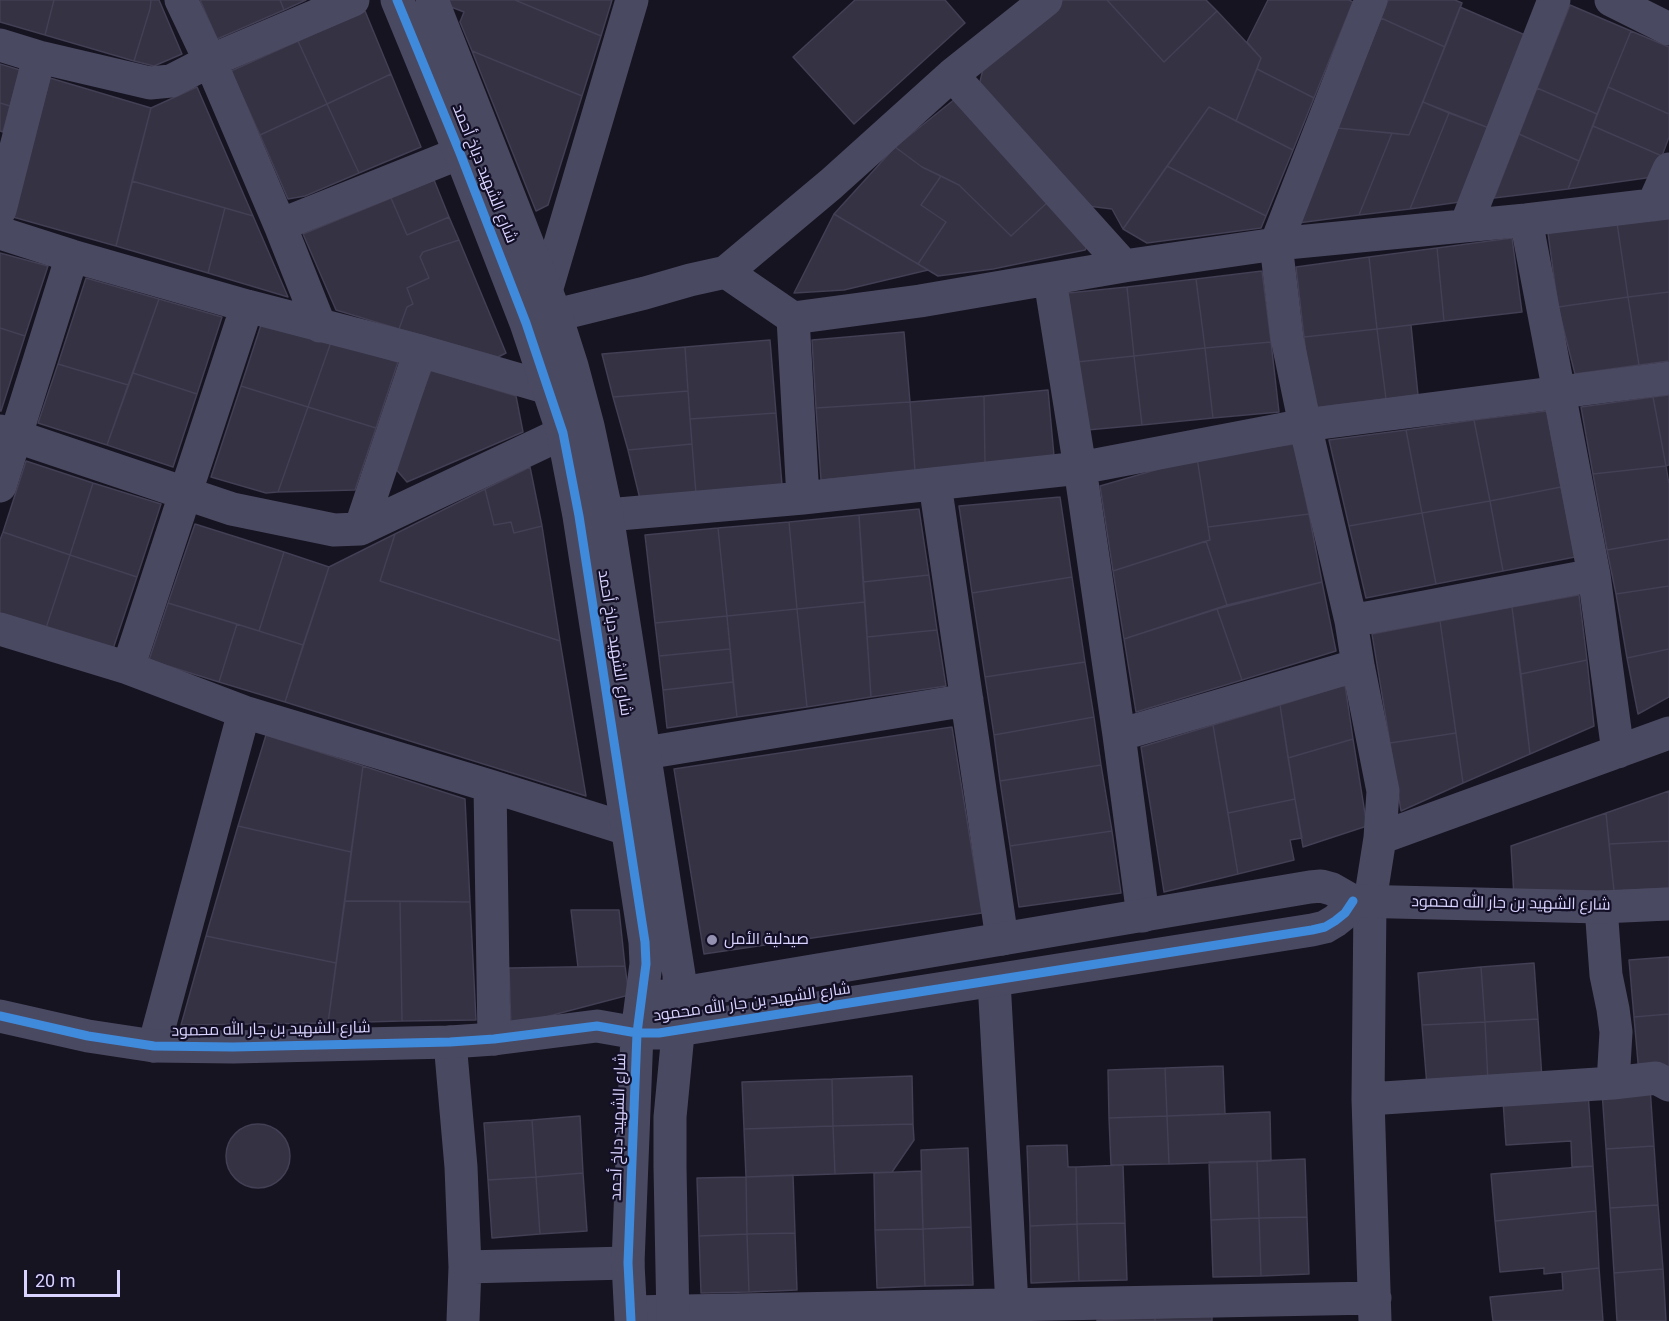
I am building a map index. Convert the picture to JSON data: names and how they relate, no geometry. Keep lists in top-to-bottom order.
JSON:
{
  "streets": {
    "street": ["شارع الشهيد دباخ أحمد", "شارع الشهيد بن جار الله محمود"]
  },
  "crossings": [
    ["شارع الشهيد دباخ أحمد", "شارع الشهيد بن جار الله محمود"]
  ],
  "places": ["صيدلية الأمل"],
  "scale_bar": "20 m"
}
